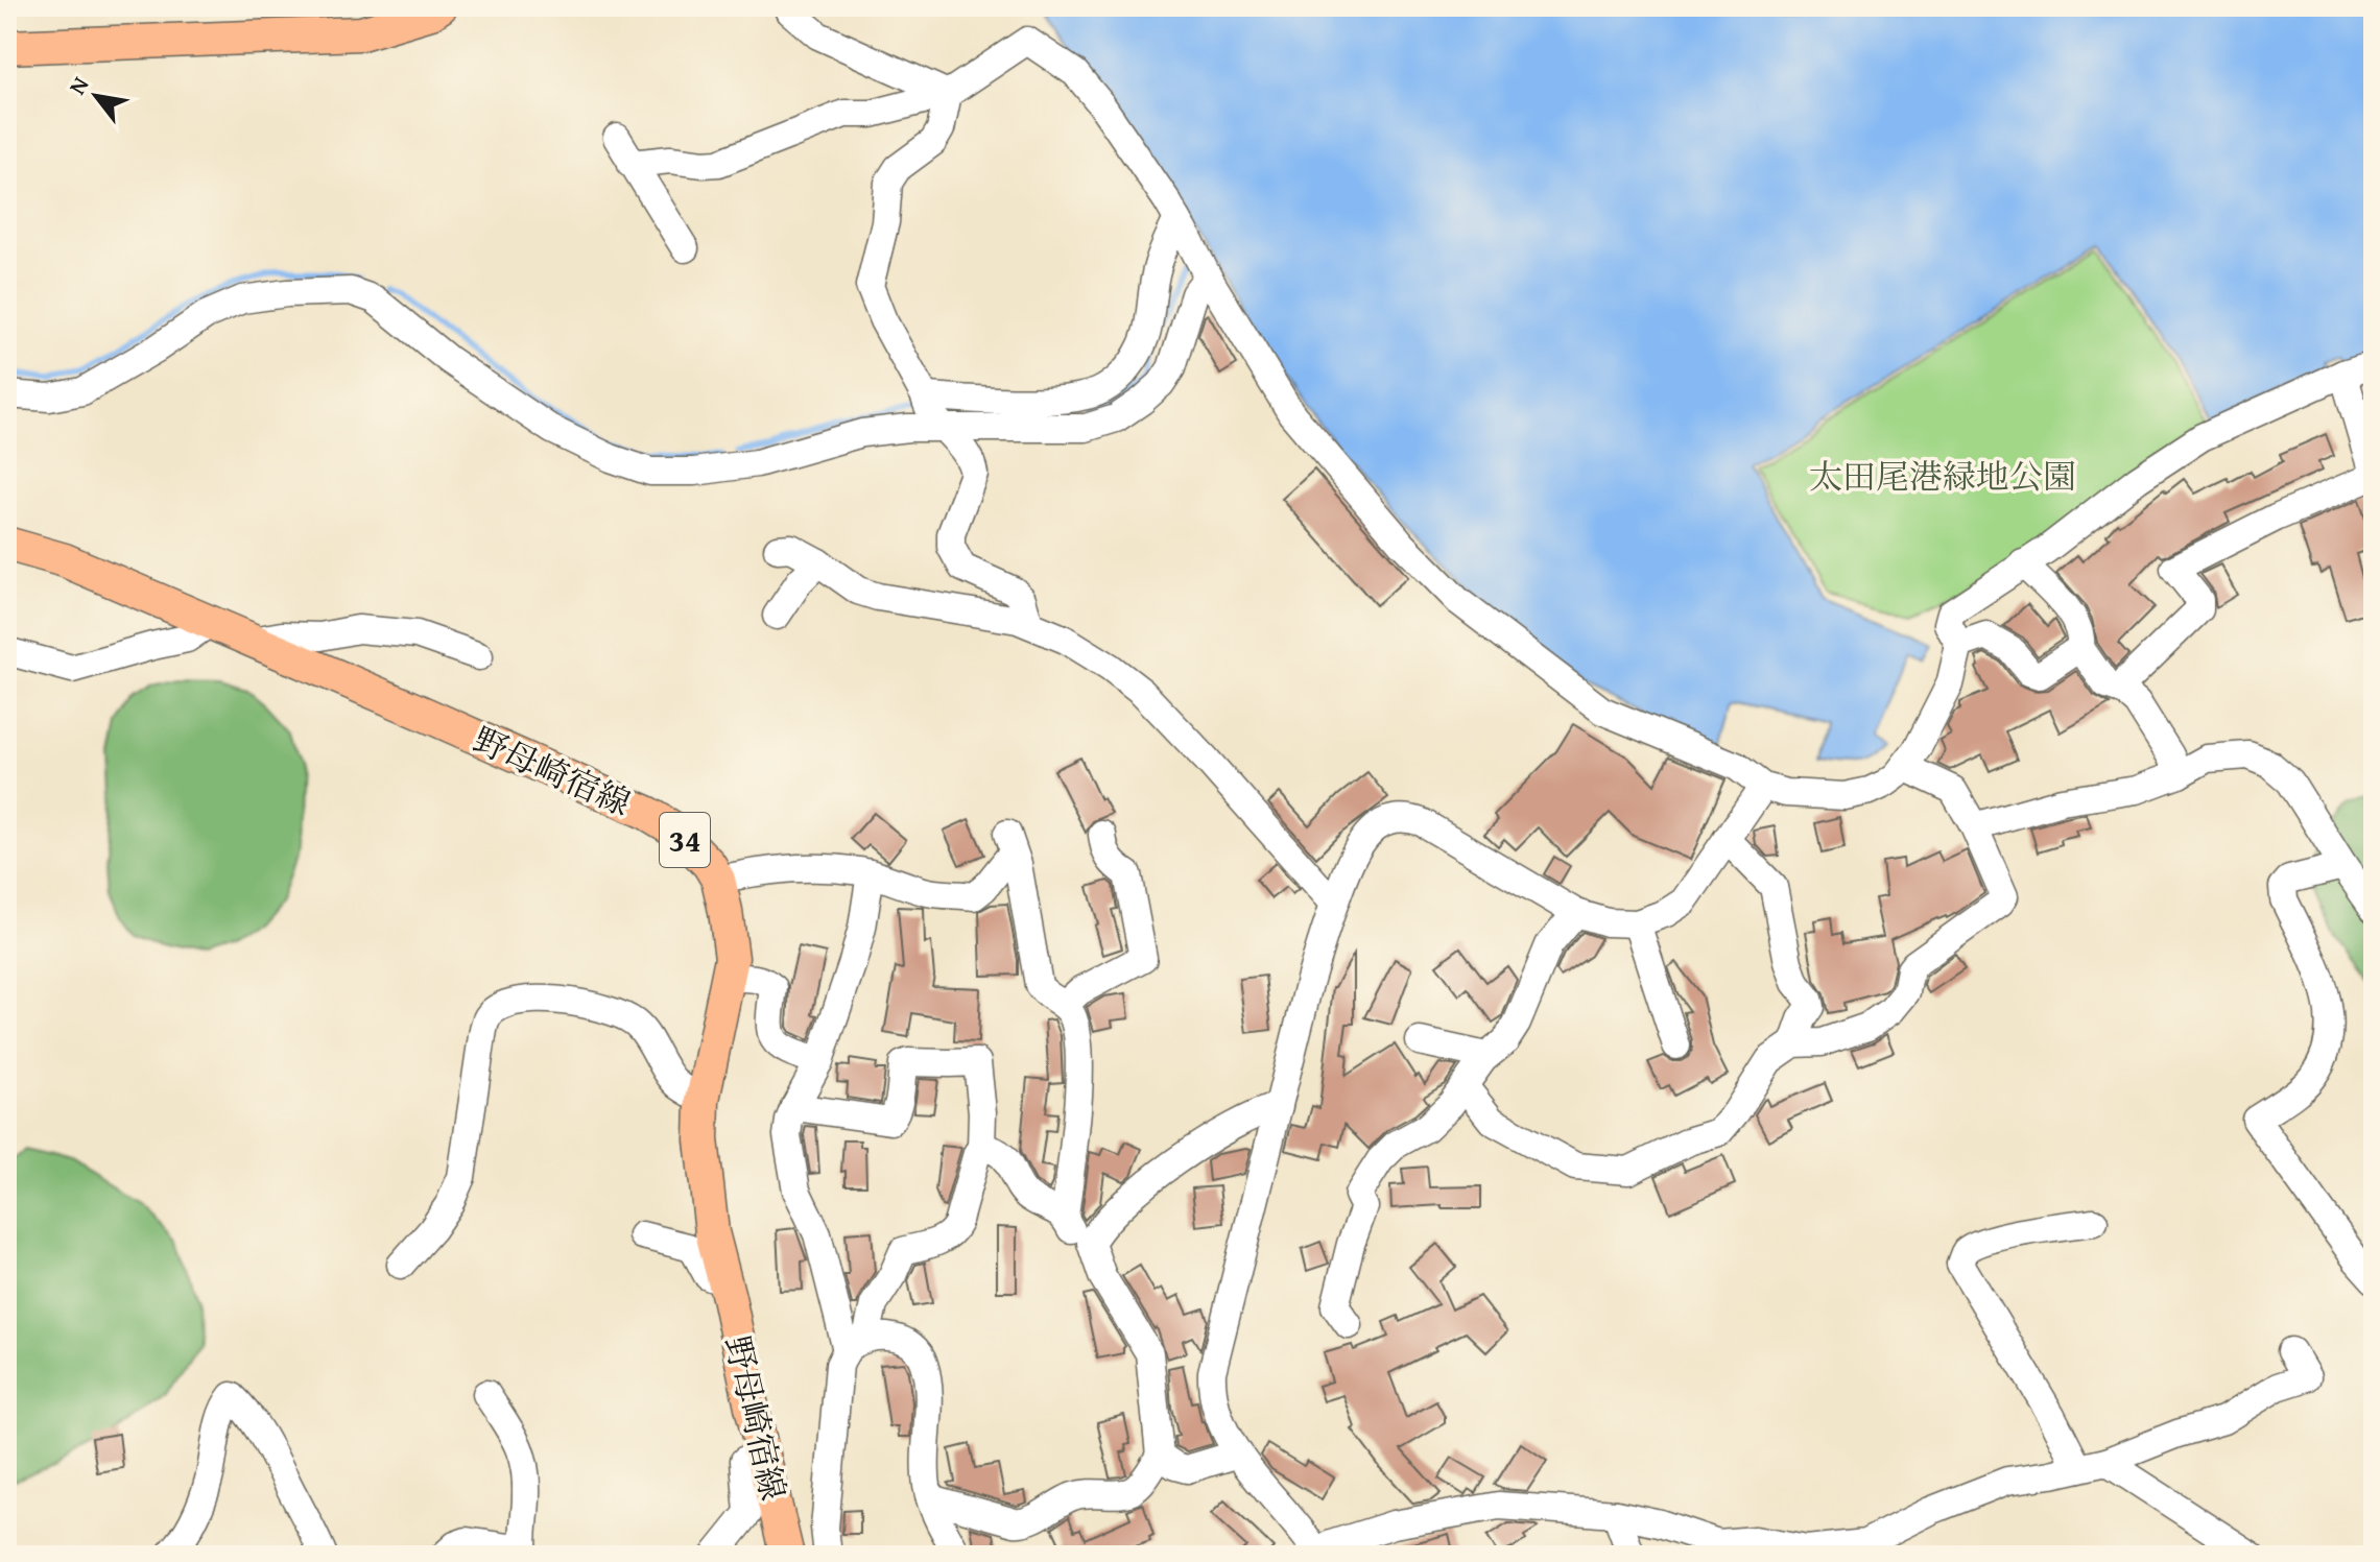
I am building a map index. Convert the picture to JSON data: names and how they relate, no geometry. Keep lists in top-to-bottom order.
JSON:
{
  "streets": {
    "main road": ["野母崎宿線", "34"]
  },
  "parks": ["太田尾港緑地公園"],
  "north": "top left"
}
